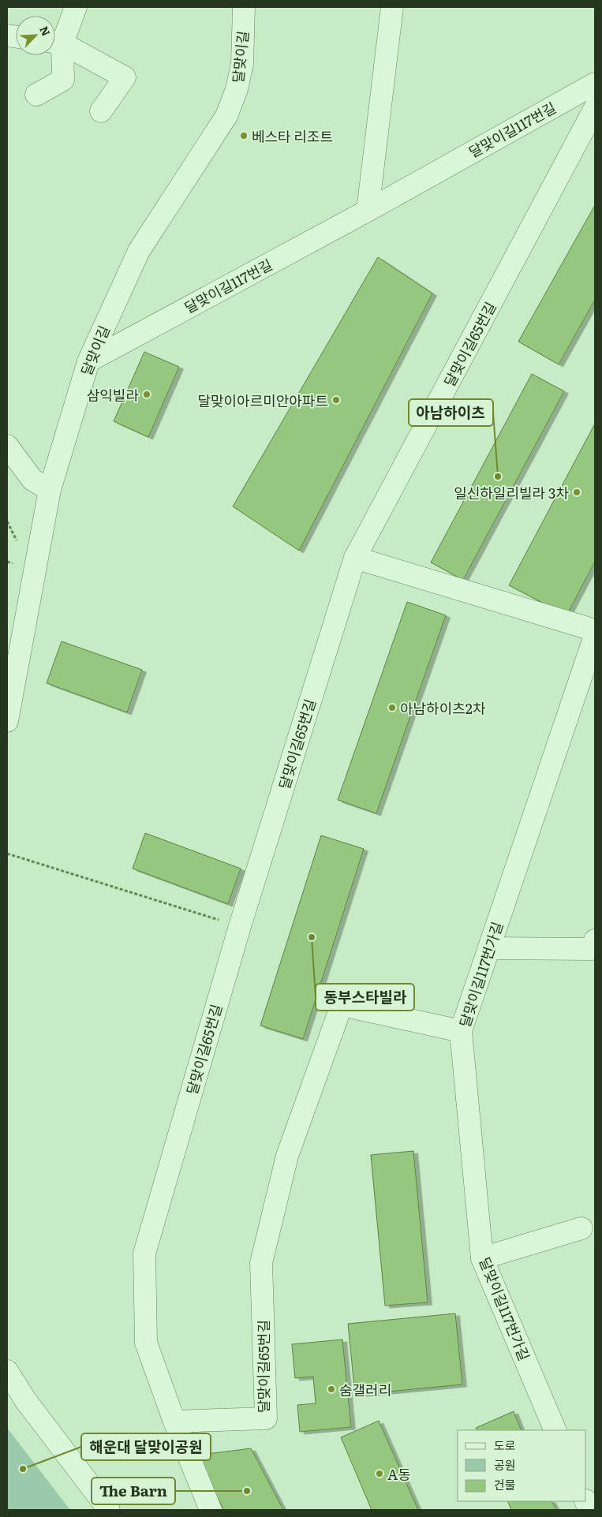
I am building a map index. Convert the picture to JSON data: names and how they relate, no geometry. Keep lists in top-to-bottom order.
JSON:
{
  "streets": {
    "street": [
      "달맞이길",
      "달맞이길117번길",
      "달맞이길65번길",
      "달맞이길117번가길"
    ]
  },
  "crossings": [
    ["달맞이길", "달맞이길117번길"],
    ["달맞이길65번길", "달맞이길117번가길"]
  ],
  "places": [
    "베스타 리조트",
    "삼익빌라",
    "달맞이아르미안아파트",
    "아남하이츠",
    "일신하일리빌라 3차",
    "아남하이츠2차",
    "동부스타빌라",
    "숨갤러리",
    "해운대 달맞이공원",
    "A동",
    "The Barn"
  ],
  "legend": ["도로", "공원", "건물"],
  "north": "top right"
}
